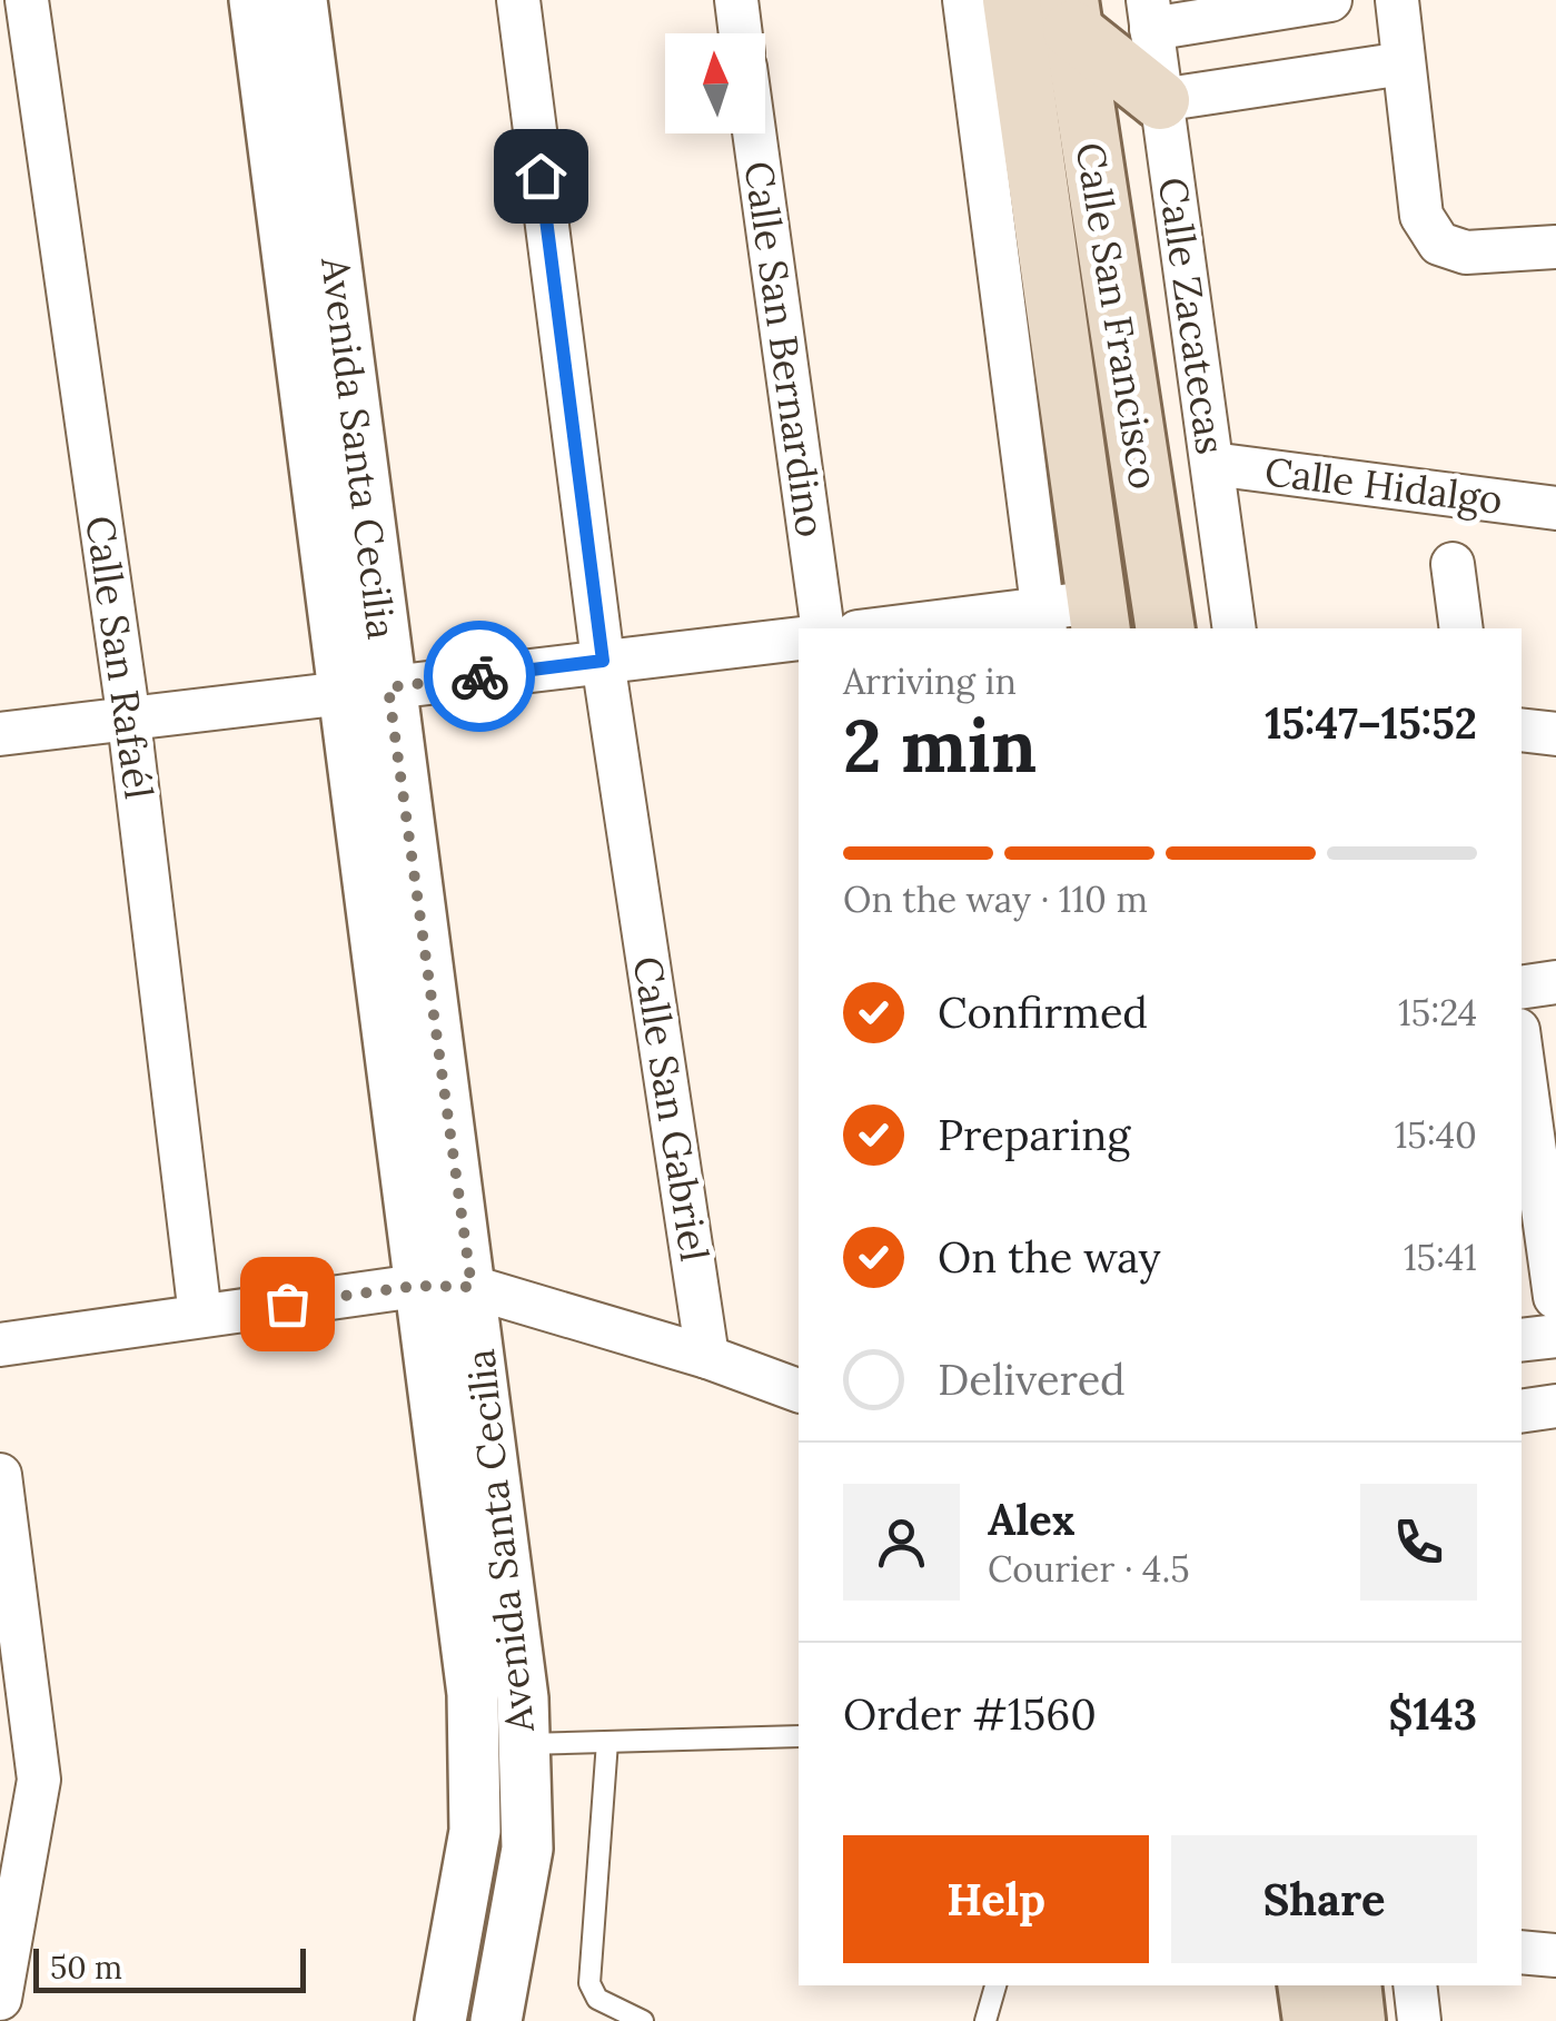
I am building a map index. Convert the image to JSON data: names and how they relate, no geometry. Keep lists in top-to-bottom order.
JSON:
{
  "streets": {
    "main road": ["Calle San Francisco"],
    "street": [
      "Calle Zacatecas",
      "Calle San Bernardino",
      "Avenida Santa Cecilia",
      "Calle Hidalgo",
      "Calle San Rafaél",
      "Calle San Gabriel"
    ]
  },
  "crossings": [
    ["Calle Zacatecas", "Calle Hidalgo"]
  ],
  "scale_bar": "50 m",
  "north": "top",
  "page": {
    "heading": ["2 min", "Arriving in", "15:47–15:52"],
    "panel": [
      "Alex",
      "Courier · 4.5",
      "Order #1560",
      "$143"
    ],
    "bar": "On the way · 110 m",
    "list": [
      ["Confirmed", "15:24"],
      ["Preparing", "15:40"],
      ["On the way", "15:41"],
      "Delivered"
    ],
    "buttons": ["Help", "Share"],
    "scale": "50 m"
  }
}
